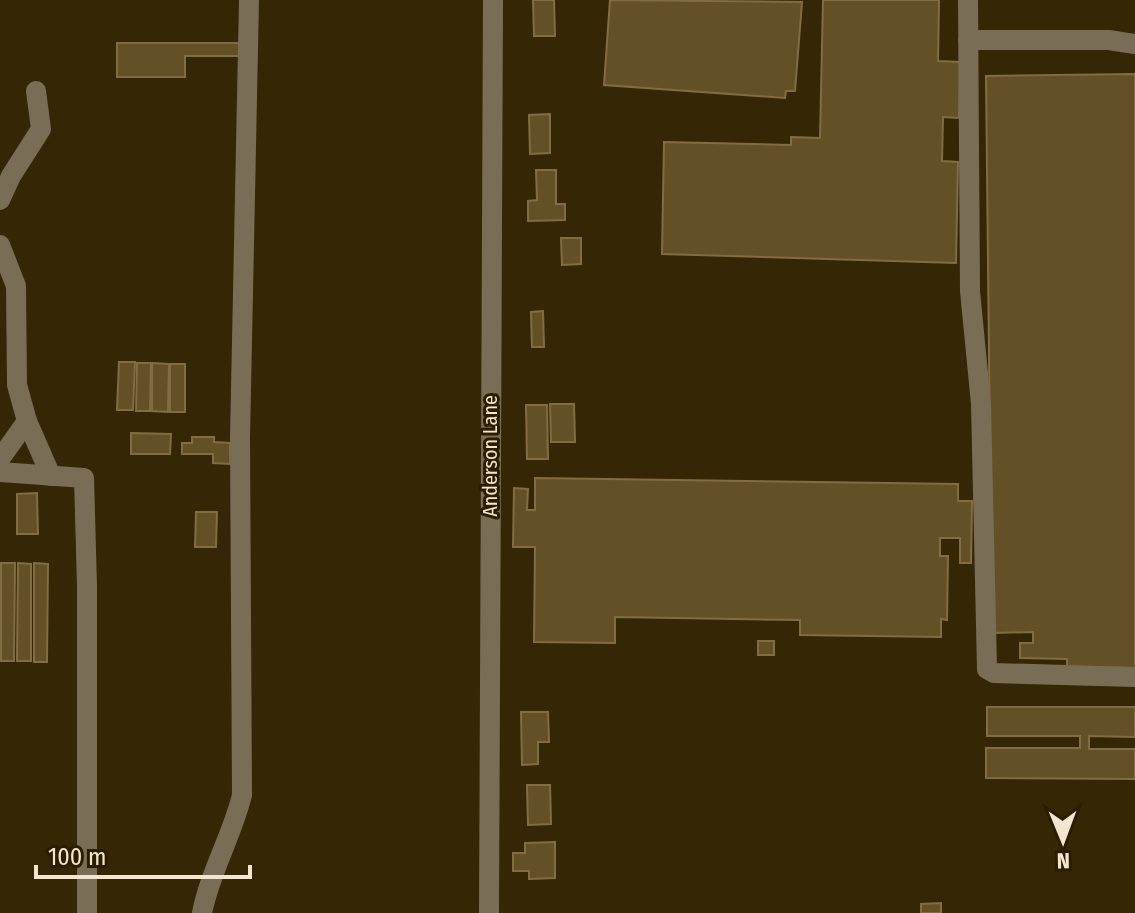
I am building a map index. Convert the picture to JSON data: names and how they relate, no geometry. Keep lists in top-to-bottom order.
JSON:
{
  "streets": {
    "street": ["Anderson Lane"]
  },
  "scale_bar": "100 m",
  "north": "bottom"
}
